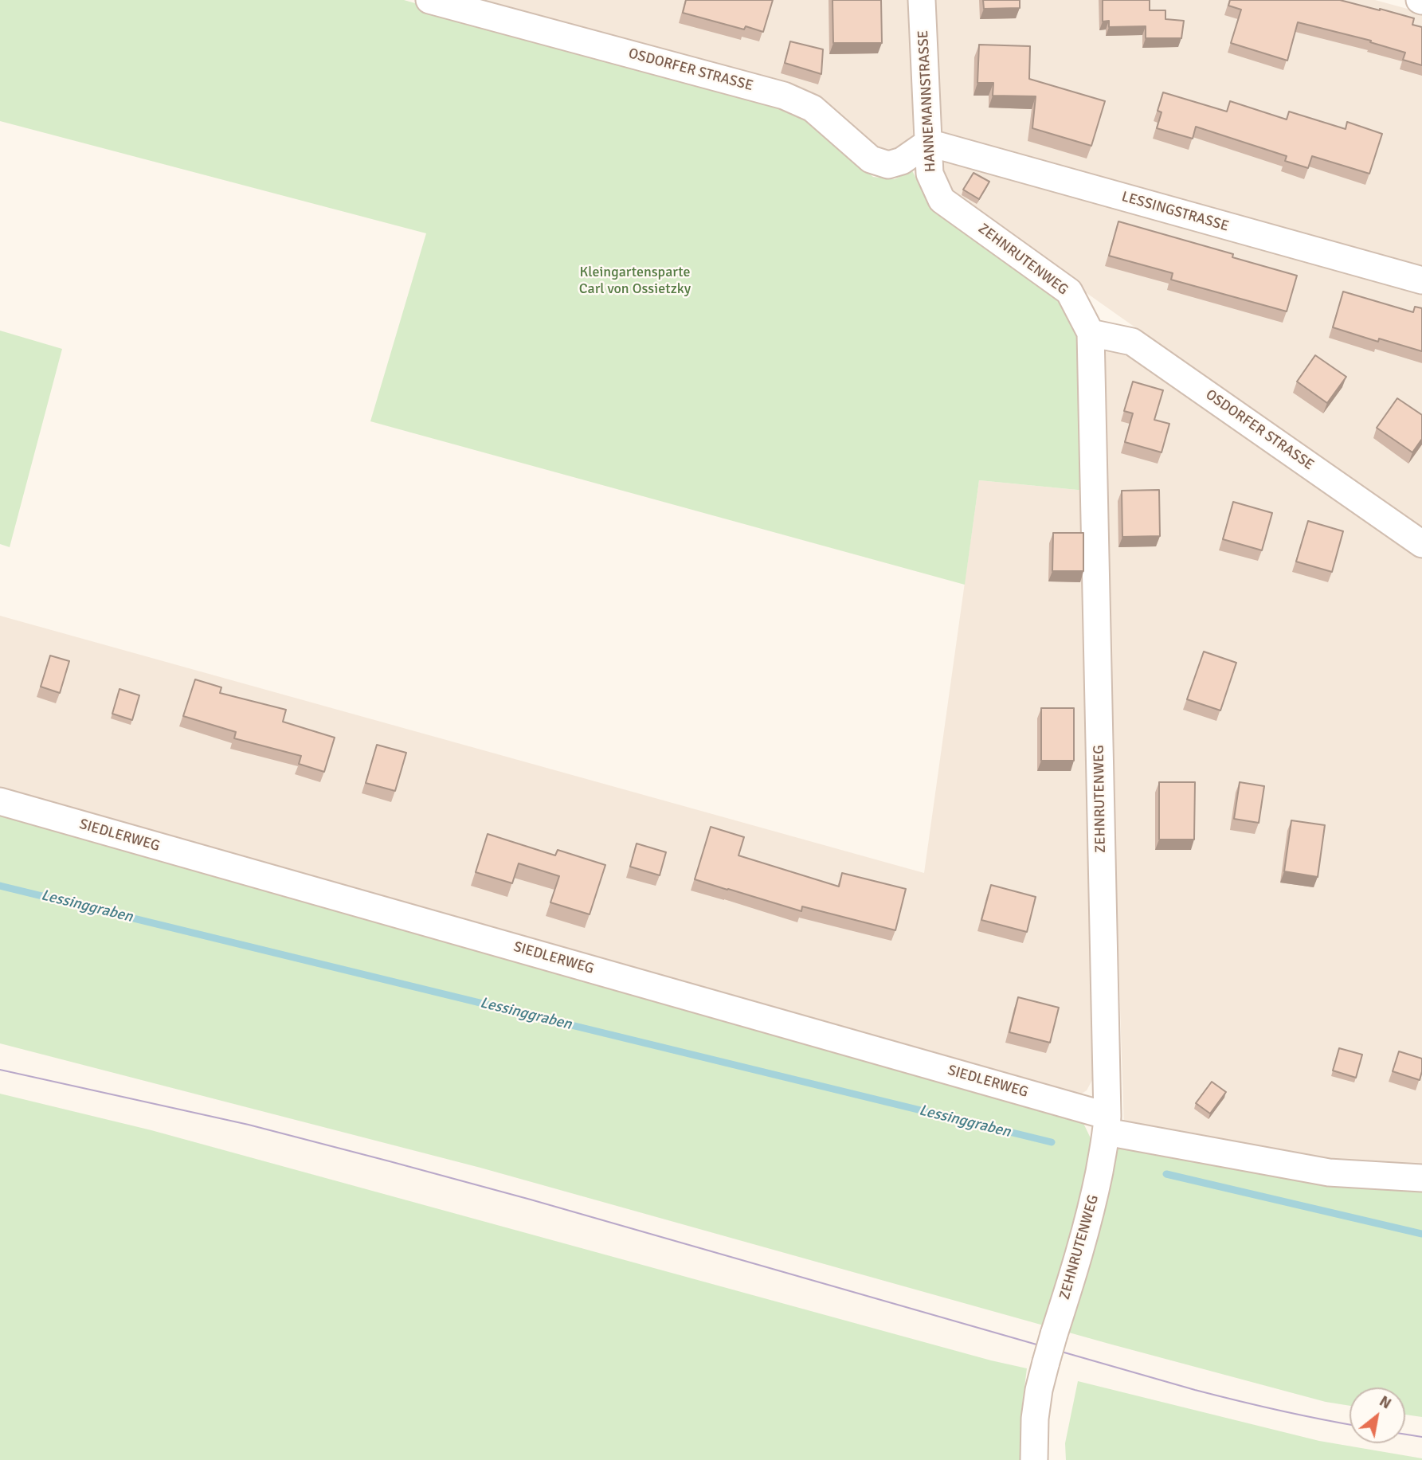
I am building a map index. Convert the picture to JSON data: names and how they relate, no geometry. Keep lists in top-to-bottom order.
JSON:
{
  "streets": {
    "street": [
      "OSDORFER STRASSE",
      "HANNEMANNSTRASSE",
      "LESSINGSTRASSE",
      "ZEHNRUTENWEG",
      "SIEDLERWEG"
    ]
  },
  "crossings": [
    ["OSDORFER STRASSE", "HANNEMANNSTRASSE"],
    ["OSDORFER STRASSE", "LESSINGSTRASSE"],
    ["OSDORFER STRASSE", "ZEHNRUTENWEG"],
    ["HANNEMANNSTRASSE", "LESSINGSTRASSE"],
    ["HANNEMANNSTRASSE", "ZEHNRUTENWEG"],
    ["ZEHNRUTENWEG", "SIEDLERWEG"]
  ],
  "water": ["Lessinggraben"],
  "parks": ["Kleingartensparte Carl von Ossietzky"],
  "north": "top right"
}
